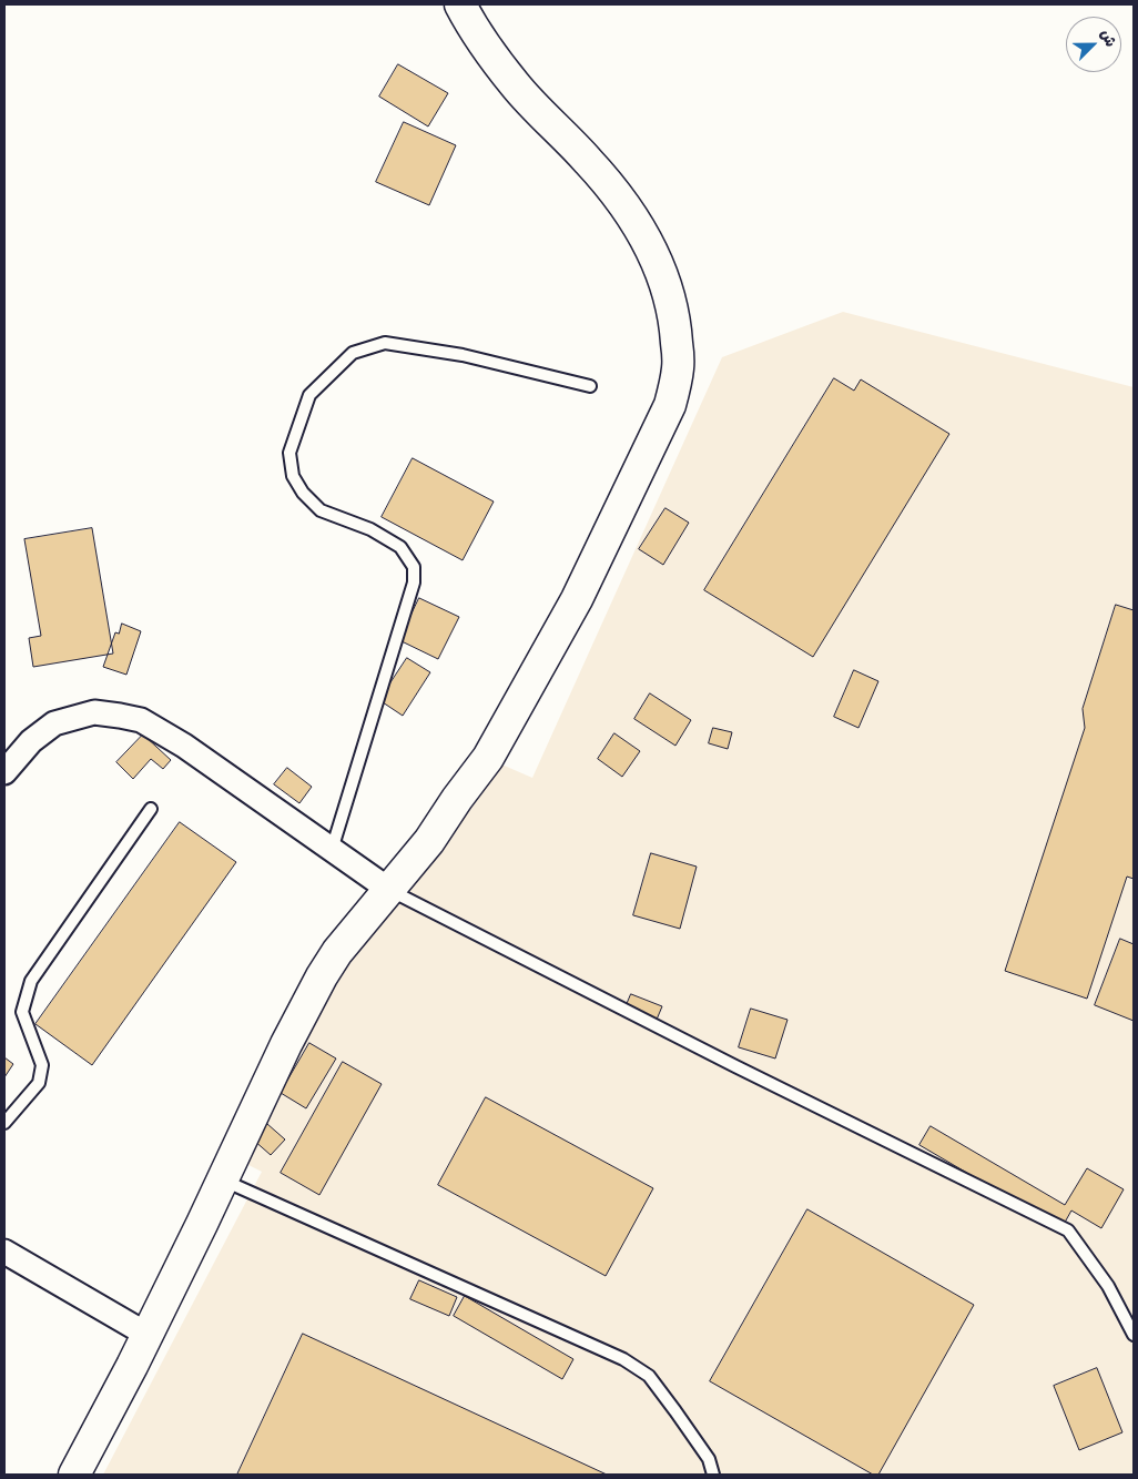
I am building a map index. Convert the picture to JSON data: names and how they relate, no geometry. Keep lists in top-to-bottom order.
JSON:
{
  "north": "top right"
}
